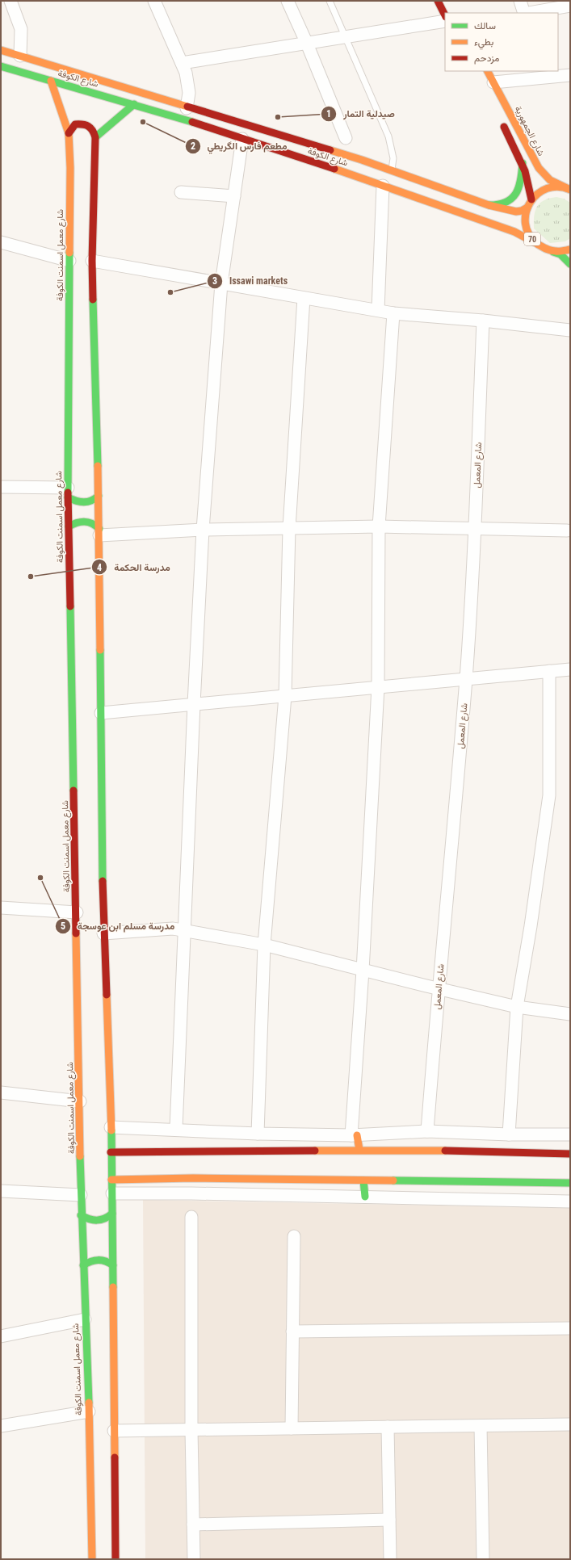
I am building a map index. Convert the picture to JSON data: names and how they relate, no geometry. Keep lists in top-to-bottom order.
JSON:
{
  "streets": {
    "main road": [
      "شارع الكوفة",
      "شارع الجمهورية",
      "70",
      "شارع معمل اسمنت الكوفة"
    ],
    "street": ["شارع المعمل"]
  },
  "crossings": [
    ["شارع الكوفة", "70"],
    ["شارع الكوفة", "شارع معمل اسمنت الكوفة"],
    ["شارع الجمهورية", "70"]
  ],
  "places": [
    "صيدلية التمار",
    "مطعم فارس الگريطي",
    "Issawi markets",
    "مدرسة الحكمة",
    "مدرسة مسلم ابن عوسجة"
  ],
  "legend": ["سالك", "بطيء", "مزدحم"]
}
